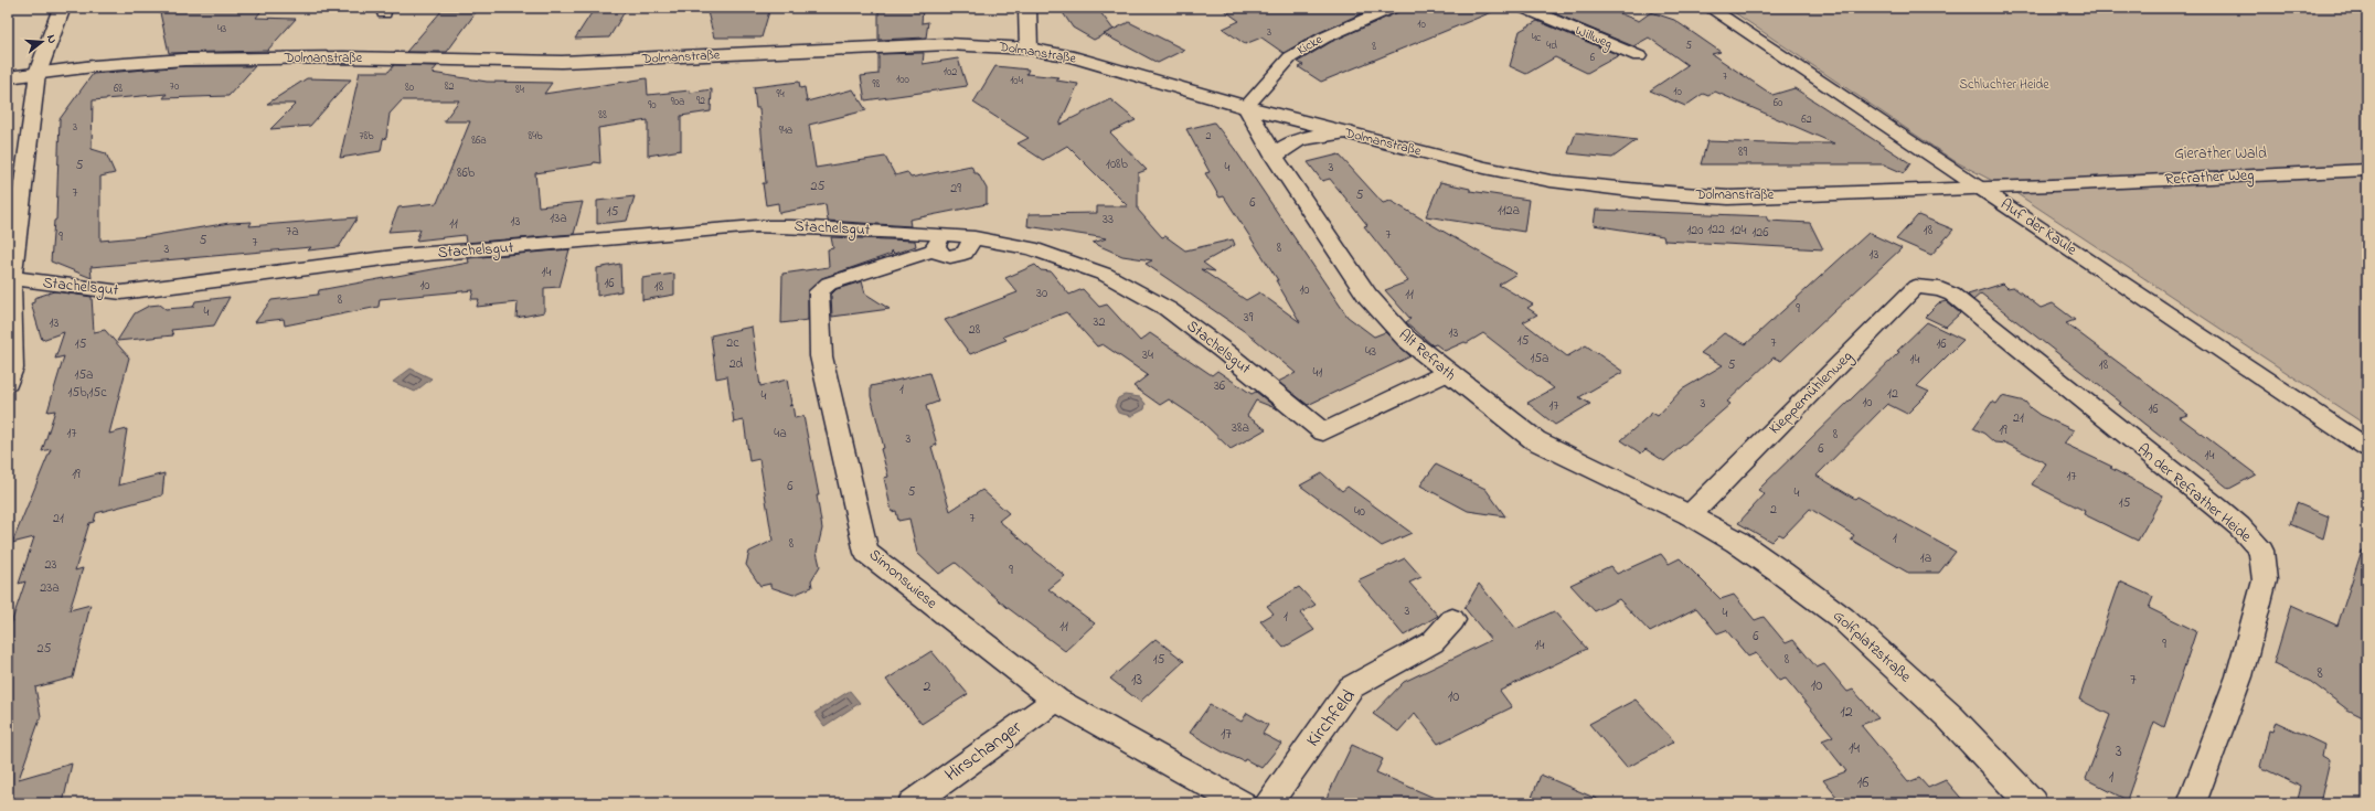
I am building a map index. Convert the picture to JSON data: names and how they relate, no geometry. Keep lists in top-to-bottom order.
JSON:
{
  "streets": {
    "main road": [
      "Dolmanstraße",
      "Refrather Weg",
      "Alt Refrath",
      "Golfplatzstraße"
    ],
    "street": [
      "Willweg",
      "Kicke",
      "Auf der Kaule",
      "Stachelsgut",
      "Kieppemühlenweg",
      "An der Refrather Heide",
      "Simonswiese",
      "Kirchfeld",
      "Hirschanger"
    ]
  },
  "crossings": [
    ["Kicke", "Dolmanstraße"],
    ["Kicke", "Alt Refrath"],
    ["Dolmanstraße", "Refrather Weg"],
    ["Dolmanstraße", "Auf der Kaule"],
    ["Dolmanstraße", "Alt Refrath"],
    ["Stachelsgut", "Alt Refrath"],
    ["Stachelsgut", "Simonswiese"],
    ["Alt Refrath", "Kieppemühlenweg"],
    ["Alt Refrath", "Golfplatzstraße"],
    ["Kieppemühlenweg", "An der Refrather Heide"],
    ["Kieppemühlenweg", "Golfplatzstraße"],
    ["Simonswiese", "Hirschanger"]
  ],
  "parks": ["Schluchter Heide", "Gierather Wald"],
  "house_numbers": [
    "10",
    "43",
    "3",
    "4c",
    "4d",
    "5",
    "8",
    "6",
    "102",
    "7",
    "100",
    "104",
    "98",
    "70",
    "82",
    "80",
    "68",
    "84",
    "10",
    "94",
    "92",
    "90a",
    "60",
    "90",
    "88",
    "62",
    "3",
    "94a",
    "78b",
    "84b",
    "2",
    "86a",
    "89",
    "108b",
    "5",
    "4",
    "3",
    "86b",
    "25",
    "29",
    "7",
    "5",
    "6",
    "112a",
    "15",
    "13a",
    "33",
    "13",
    "11",
    "122",
    "120",
    "124",
    "18",
    "7a",
    "126",
    "7",
    "9",
    "5",
    "7",
    "8",
    "3",
    "13",
    "14",
    "16",
    "10",
    "18",
    "10",
    "30",
    "11",
    "8",
    "9",
    "4",
    "39",
    "32",
    "13",
    "28",
    "13",
    "15",
    "2c",
    "7",
    "15",
    "16",
    "43",
    "34",
    "15a",
    "14",
    "2d",
    "5",
    "18",
    "41",
    "15a",
    "36",
    "1",
    "15b,15c",
    "12",
    "4",
    "10",
    "3",
    "17",
    "16",
    "21",
    "38a",
    "19",
    "17",
    "4a",
    "8",
    "3",
    "6",
    "14",
    "19",
    "17",
    "6",
    "5",
    "4",
    "15",
    "2",
    "40",
    "21",
    "7",
    "1",
    "8",
    "1a",
    "23",
    "9",
    "23a",
    "3",
    "4",
    "1",
    "11",
    "6",
    "9",
    "14",
    "25",
    "15",
    "8",
    "8",
    "13",
    "7",
    "10",
    "2",
    "10",
    "12",
    "17",
    "14",
    "3",
    "1",
    "16"
  ],
  "north": "right"
}
